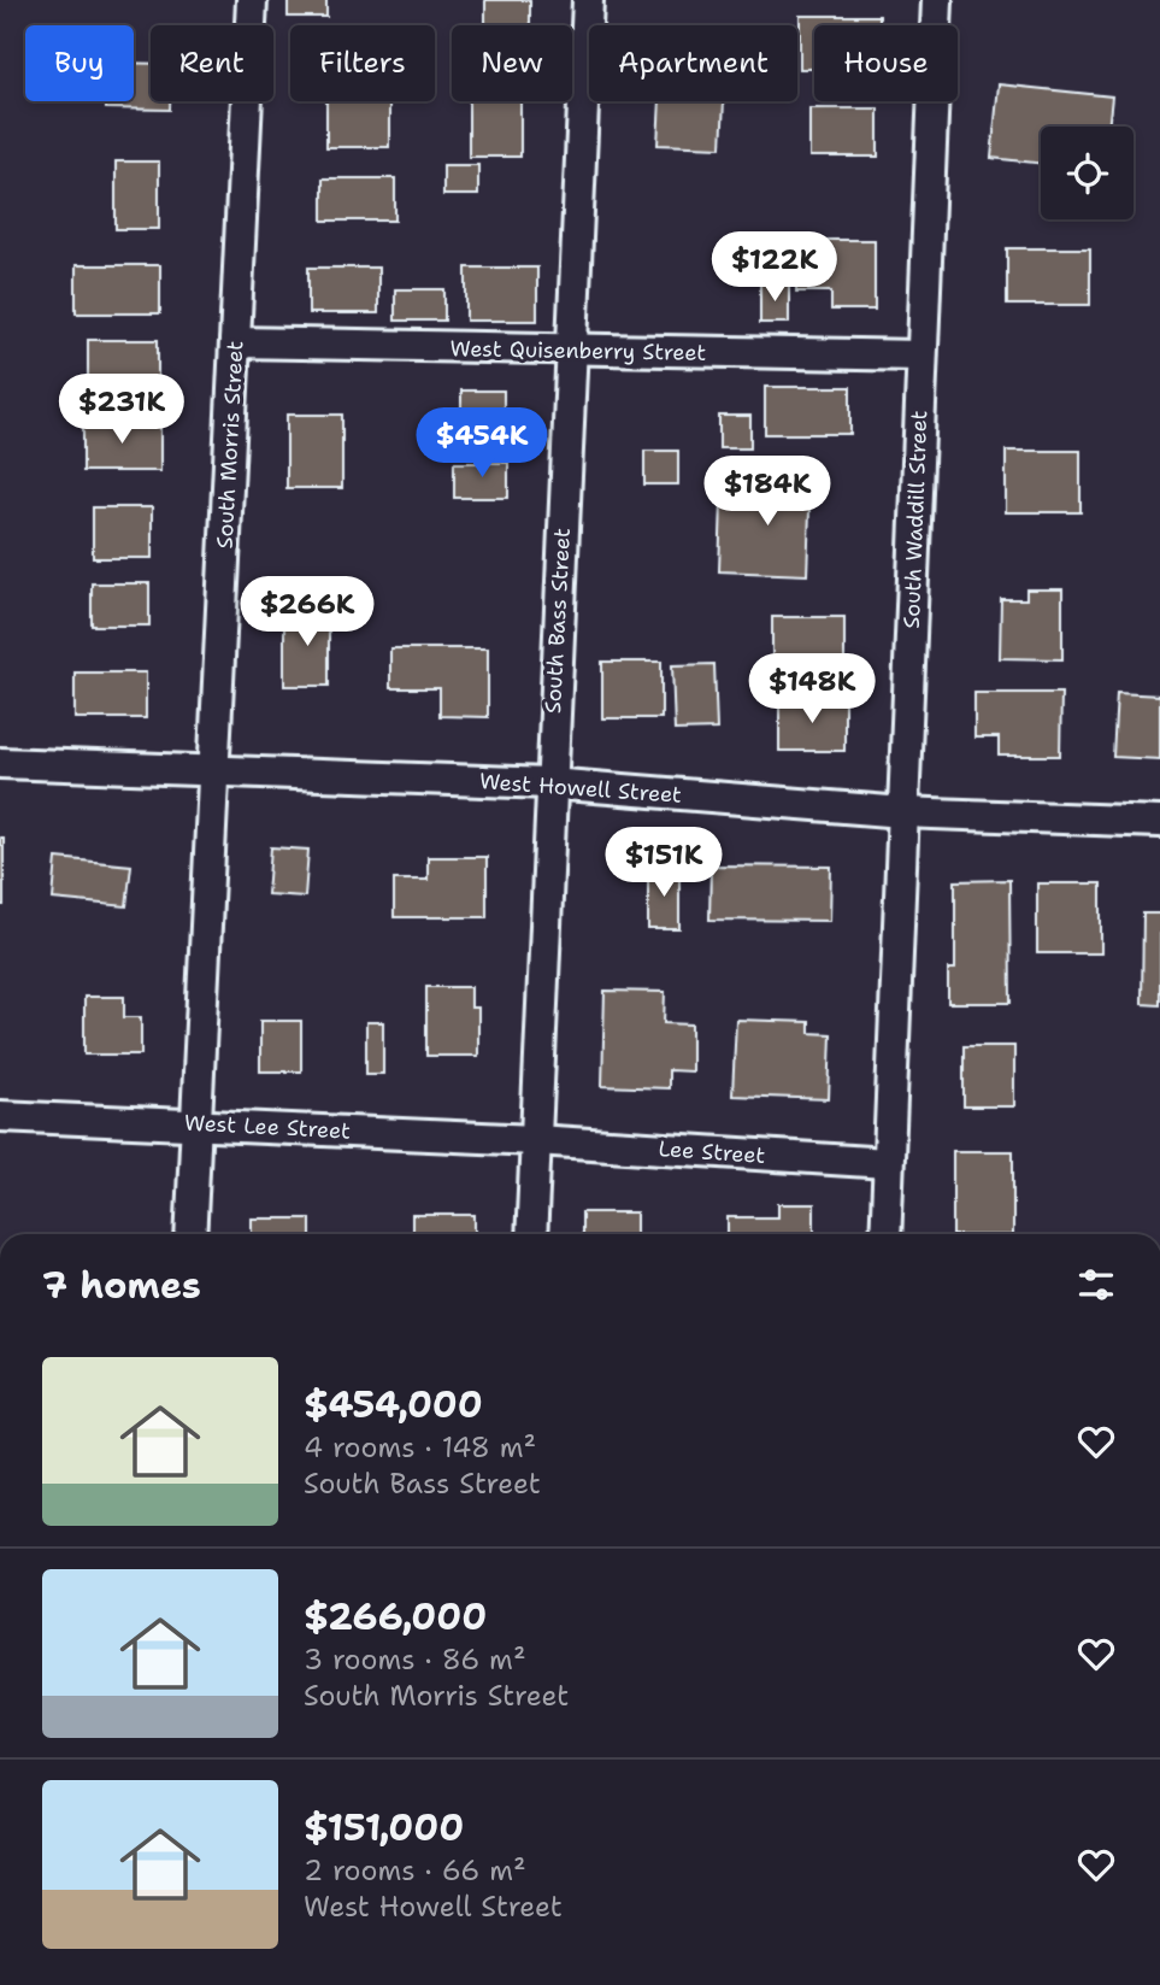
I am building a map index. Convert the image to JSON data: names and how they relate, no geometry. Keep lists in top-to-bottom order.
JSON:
{
  "streets": {
    "street": [
      "West Quisenberry Street",
      "South Morris Street",
      "South Waddill Street",
      "South Bass Street",
      "West Howell Street",
      "West Lee Street",
      "Lee Street"
    ]
  },
  "crossings": [
    ["West Quisenberry Street", "South Morris Street"],
    ["West Quisenberry Street", "South Waddill Street"],
    ["West Quisenberry Street", "South Bass Street"],
    ["South Morris Street", "West Howell Street"],
    ["South Morris Street", "West Lee Street"],
    ["South Waddill Street", "West Howell Street"],
    ["South Waddill Street", "Lee Street"],
    ["South Bass Street", "West Howell Street"],
    ["South Bass Street", "West Lee Street"],
    ["South Bass Street", "Lee Street"],
    ["West Lee Street", "Lee Street"]
  ],
  "page": {
    "chip": [
      "Buy",
      "Rent",
      "Filters",
      "New",
      "Apartment",
      "House"
    ],
    "price": [
      "$122K",
      "$231K",
      "$454K",
      "$184K",
      "$266K",
      "$148K",
      "$151K"
    ],
    "heading": "7 homes",
    "list": [
      {
        "name": "$454,000",
        "note": "4 rooms · 148 m² · South Bass Street"
      },
      {
        "name": "$266,000",
        "note": "3 rooms · 86 m² · South Morris Street"
      },
      {
        "name": "$151,000",
        "note": "2 rooms · 66 m² · West Howell Street"
      }
    ]
  }
}
